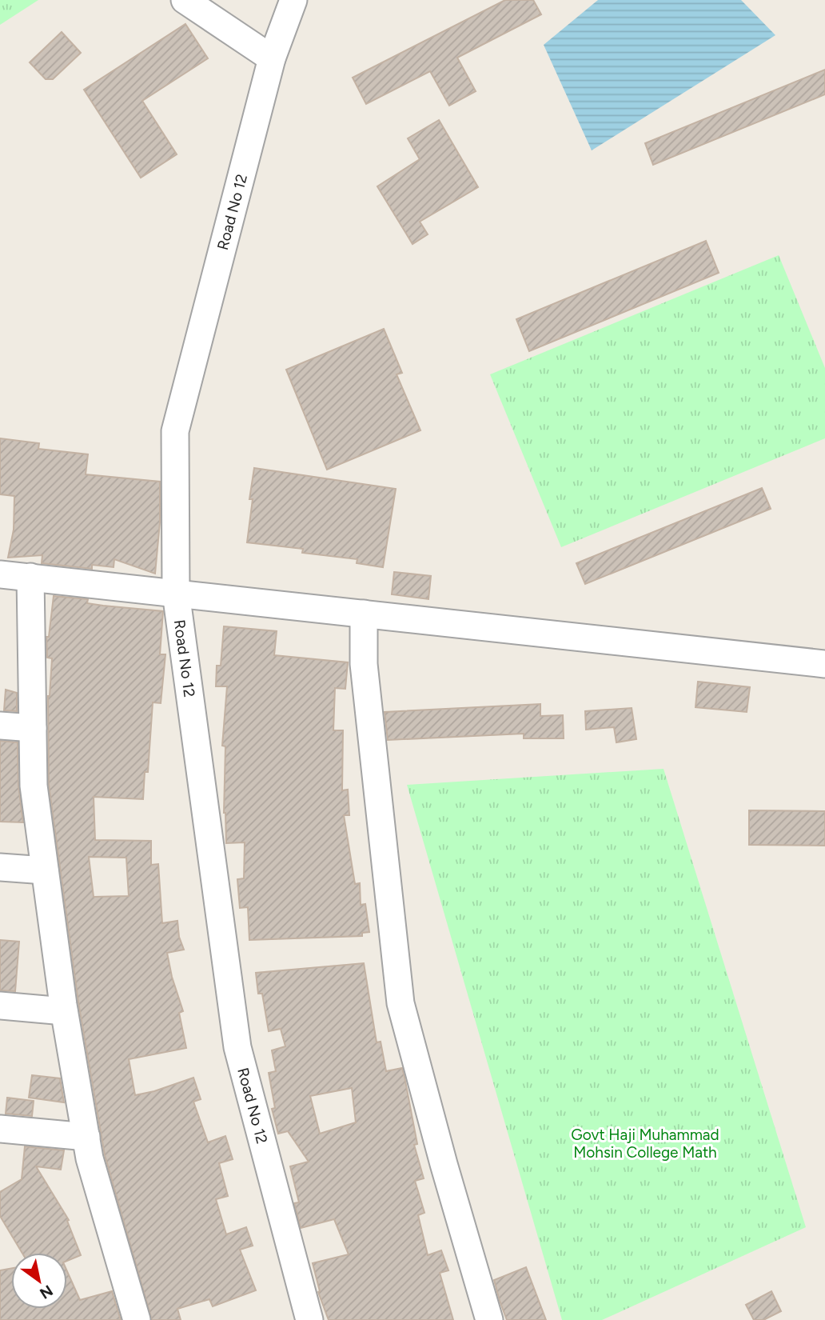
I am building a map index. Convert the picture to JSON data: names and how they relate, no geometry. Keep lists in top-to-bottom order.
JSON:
{
  "streets": {
    "street": ["Road No 12"]
  },
  "parks": ["Govt Haji Muhammad Mohsin College Math"],
  "north": "bottom right"
}
